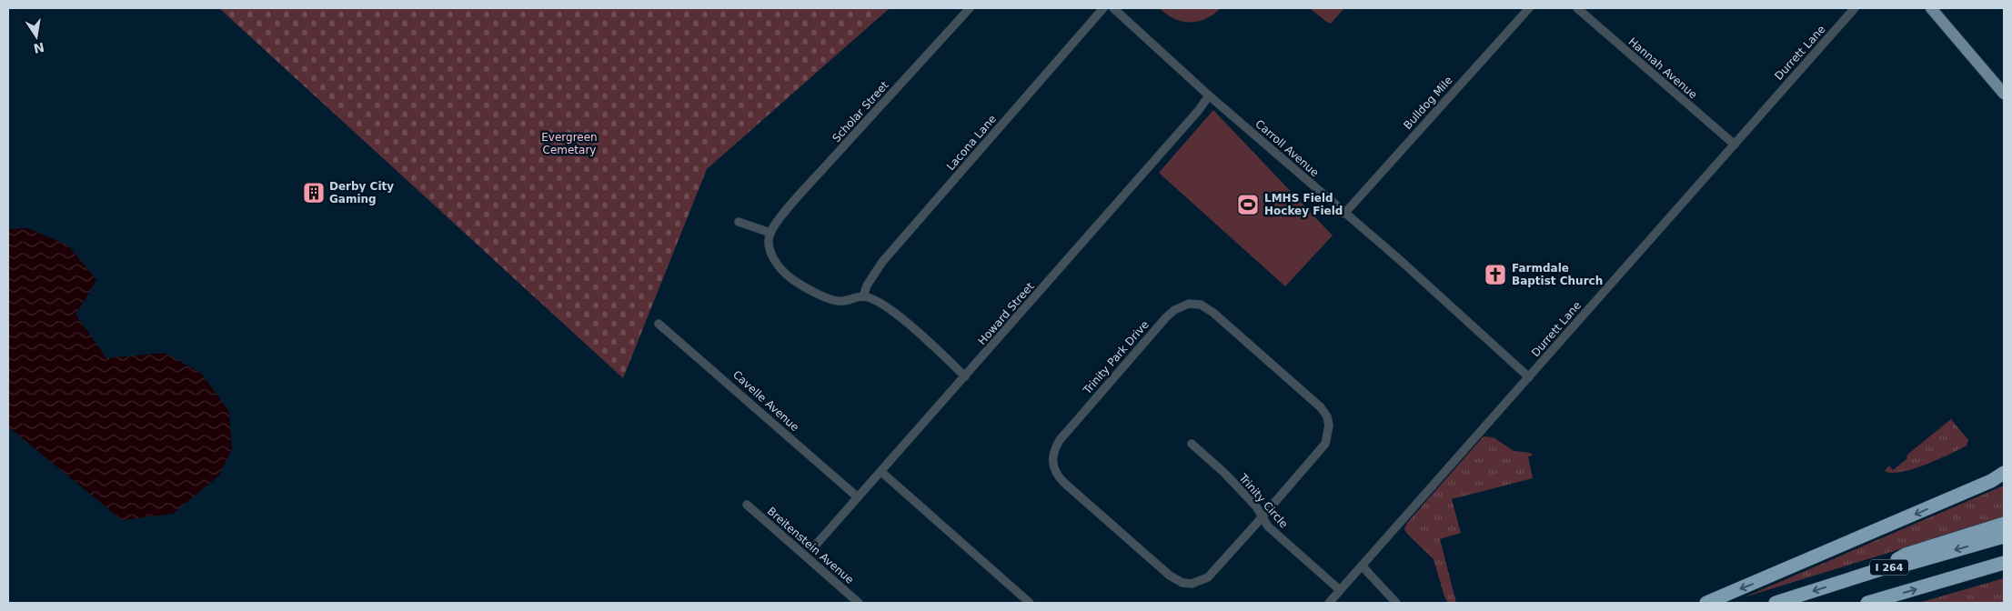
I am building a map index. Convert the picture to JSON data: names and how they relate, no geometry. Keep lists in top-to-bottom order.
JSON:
{
  "streets": {
    "highway": ["I 264"],
    "street": [
      "Durrett Lane",
      "Hannah Avenue",
      "Bulldog Mile",
      "Scholar Street",
      "Lacona Lane",
      "Carroll Avenue",
      "Howard Street",
      "Trinity Park Drive",
      "Cavelle Avenue",
      "Trinity Circle",
      "Breitenstein Avenue"
    ]
  },
  "crossings": [
    ["Durrett Lane", "Hannah Avenue"],
    ["Durrett Lane", "Carroll Avenue"],
    ["Durrett Lane", "Trinity Circle"],
    ["Bulldog Mile", "Carroll Avenue"],
    ["Carroll Avenue", "Howard Street"],
    ["Howard Street", "Cavelle Avenue"],
    ["Trinity Park Drive", "Trinity Circle"]
  ],
  "parks": ["Evergreen Cemetary"],
  "places": {
    "building": ["Derby City Gaming"],
    "sports": ["LMHS Field Hockey Field"],
    "church": ["Farmdale Baptist Church"]
  },
  "north": "bottom"
}
